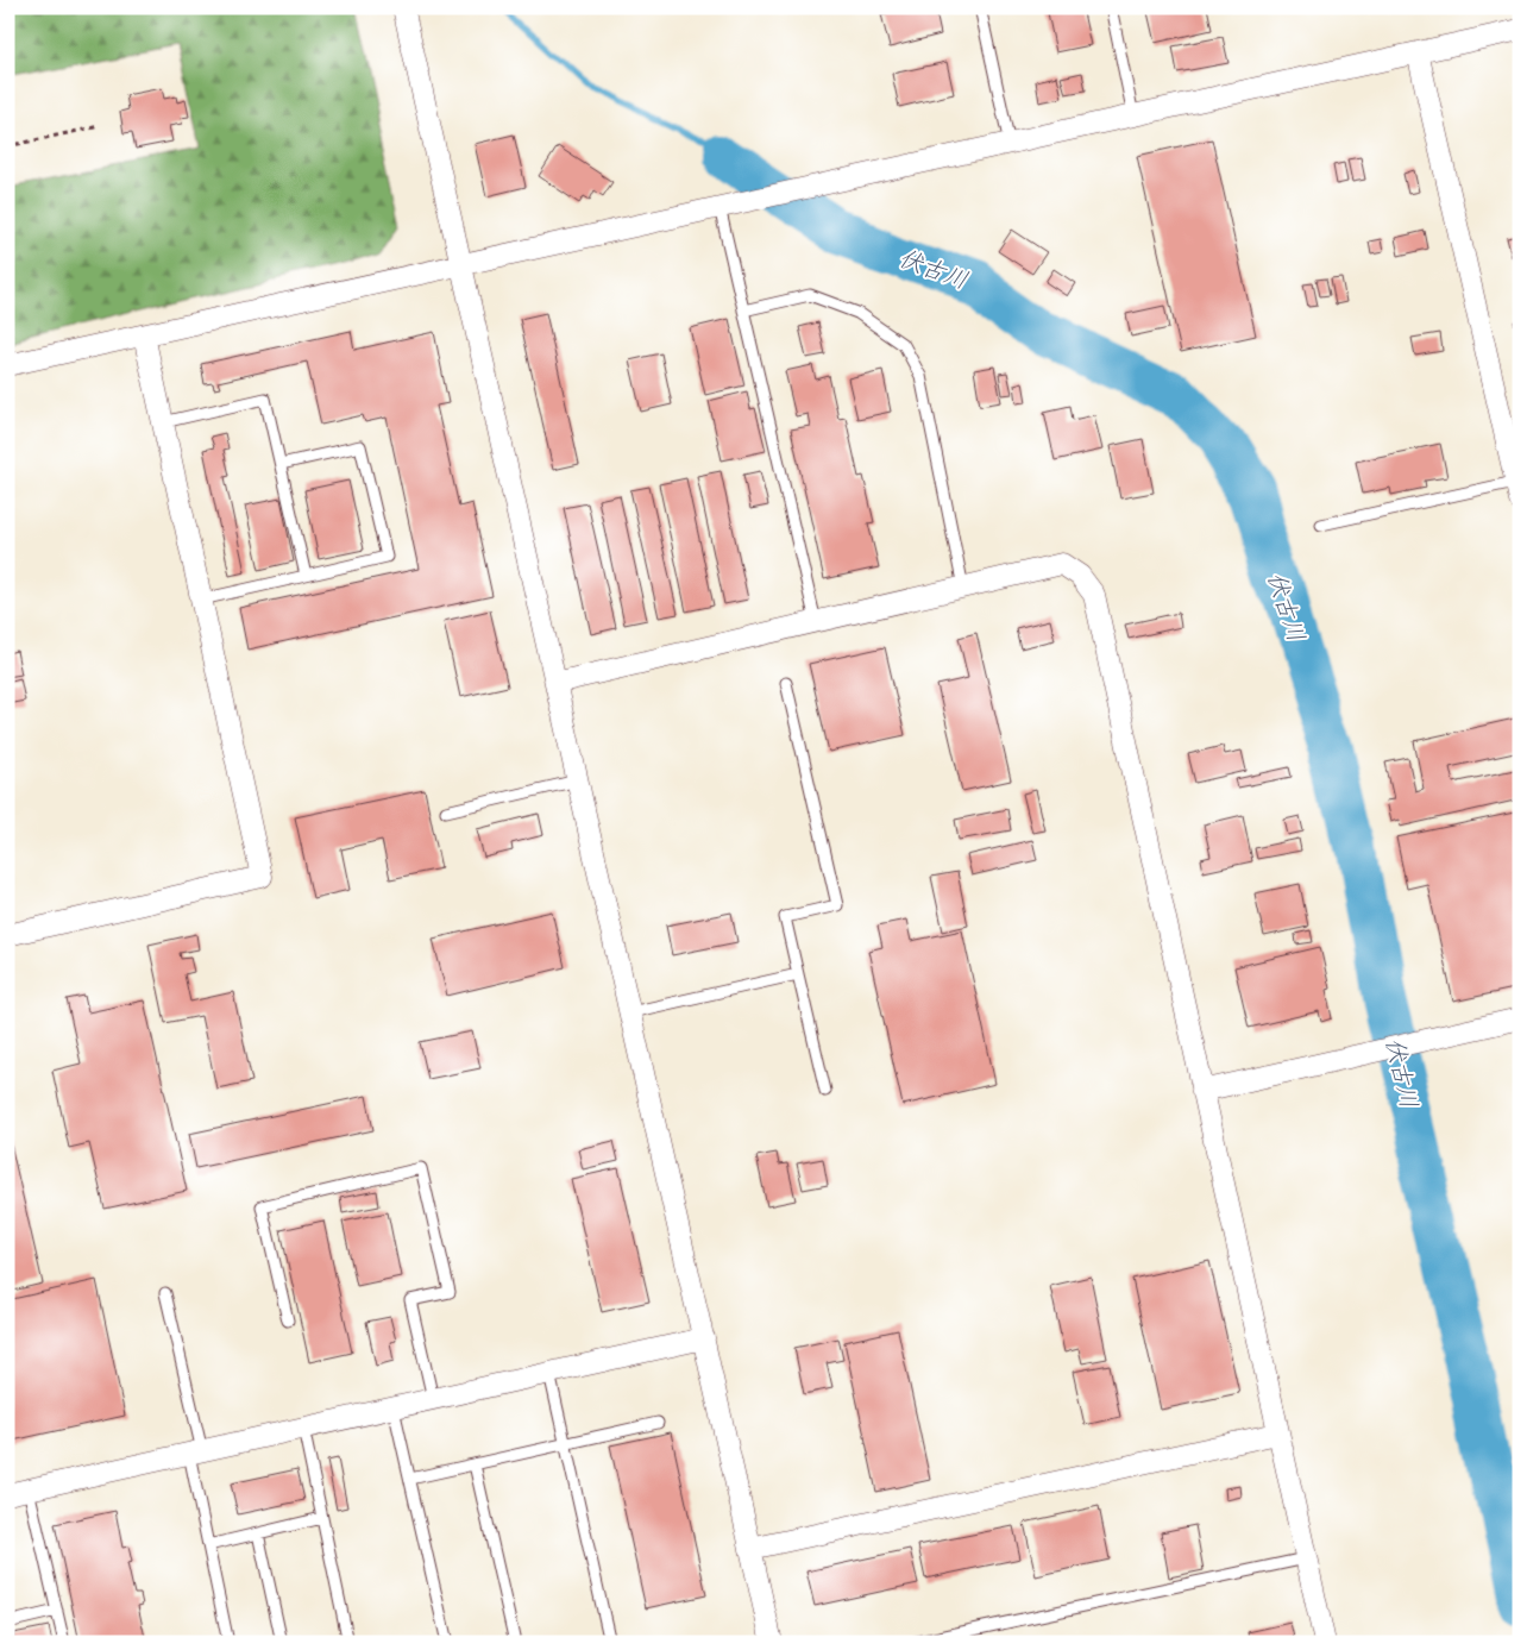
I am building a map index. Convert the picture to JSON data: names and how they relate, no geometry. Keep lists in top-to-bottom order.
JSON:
{
  "water": ["伏古川"]
}
